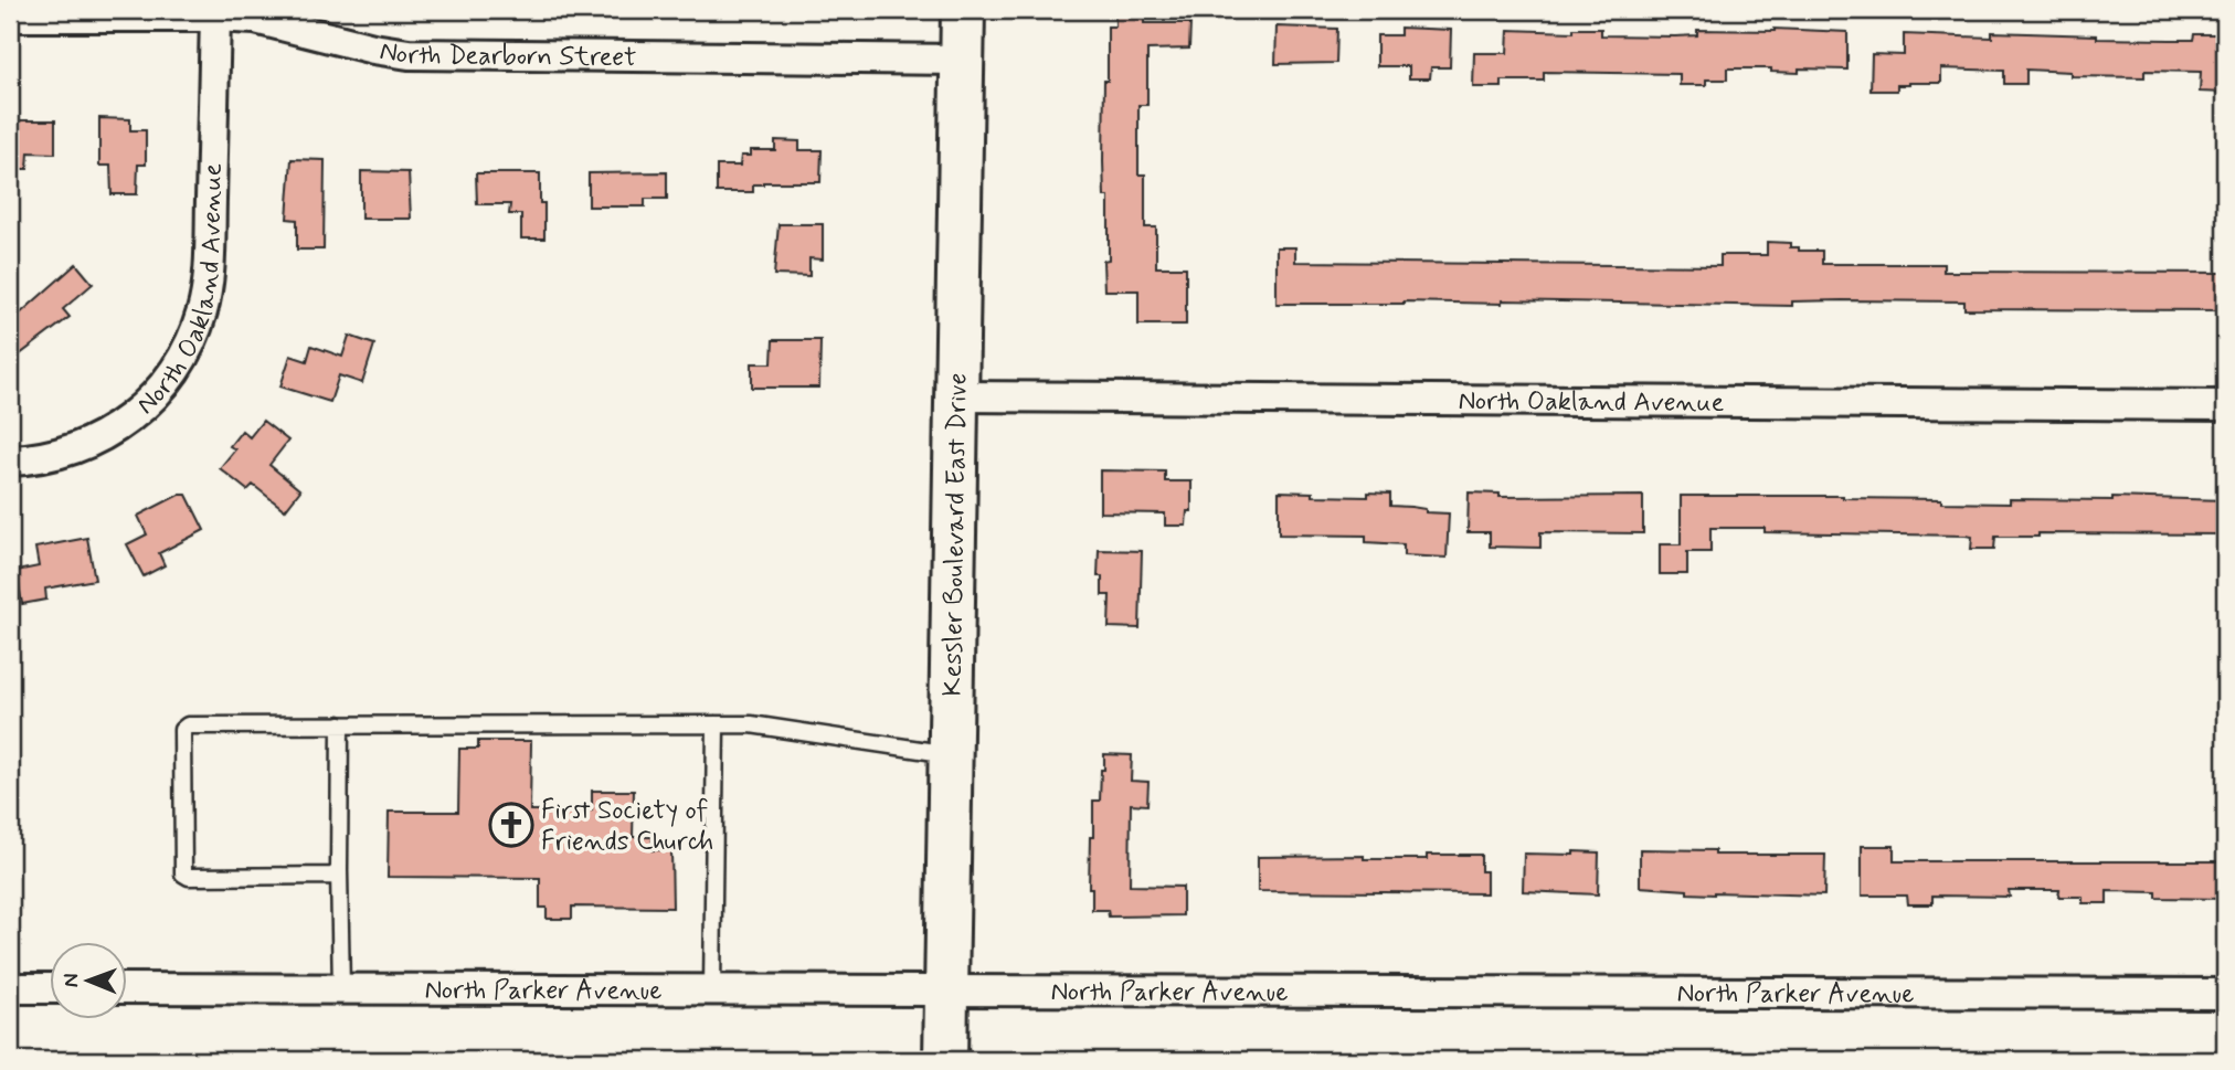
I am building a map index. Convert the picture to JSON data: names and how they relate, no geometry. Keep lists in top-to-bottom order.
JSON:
{
  "streets": {
    "main road": ["Kessler Boulevard East Drive"],
    "street": ["North Dearborn Street", "North Oakland Avenue", "North Parker Avenue"]
  },
  "crossings": [
    ["North Dearborn Street", "North Oakland Avenue"],
    ["North Dearborn Street", "Kessler Boulevard East Drive"],
    ["North Oakland Avenue", "Kessler Boulevard East Drive"],
    ["Kessler Boulevard East Drive", "North Parker Avenue"]
  ],
  "places": {
    "church": ["First Society of Friends Church"]
  },
  "north": "left"
}
